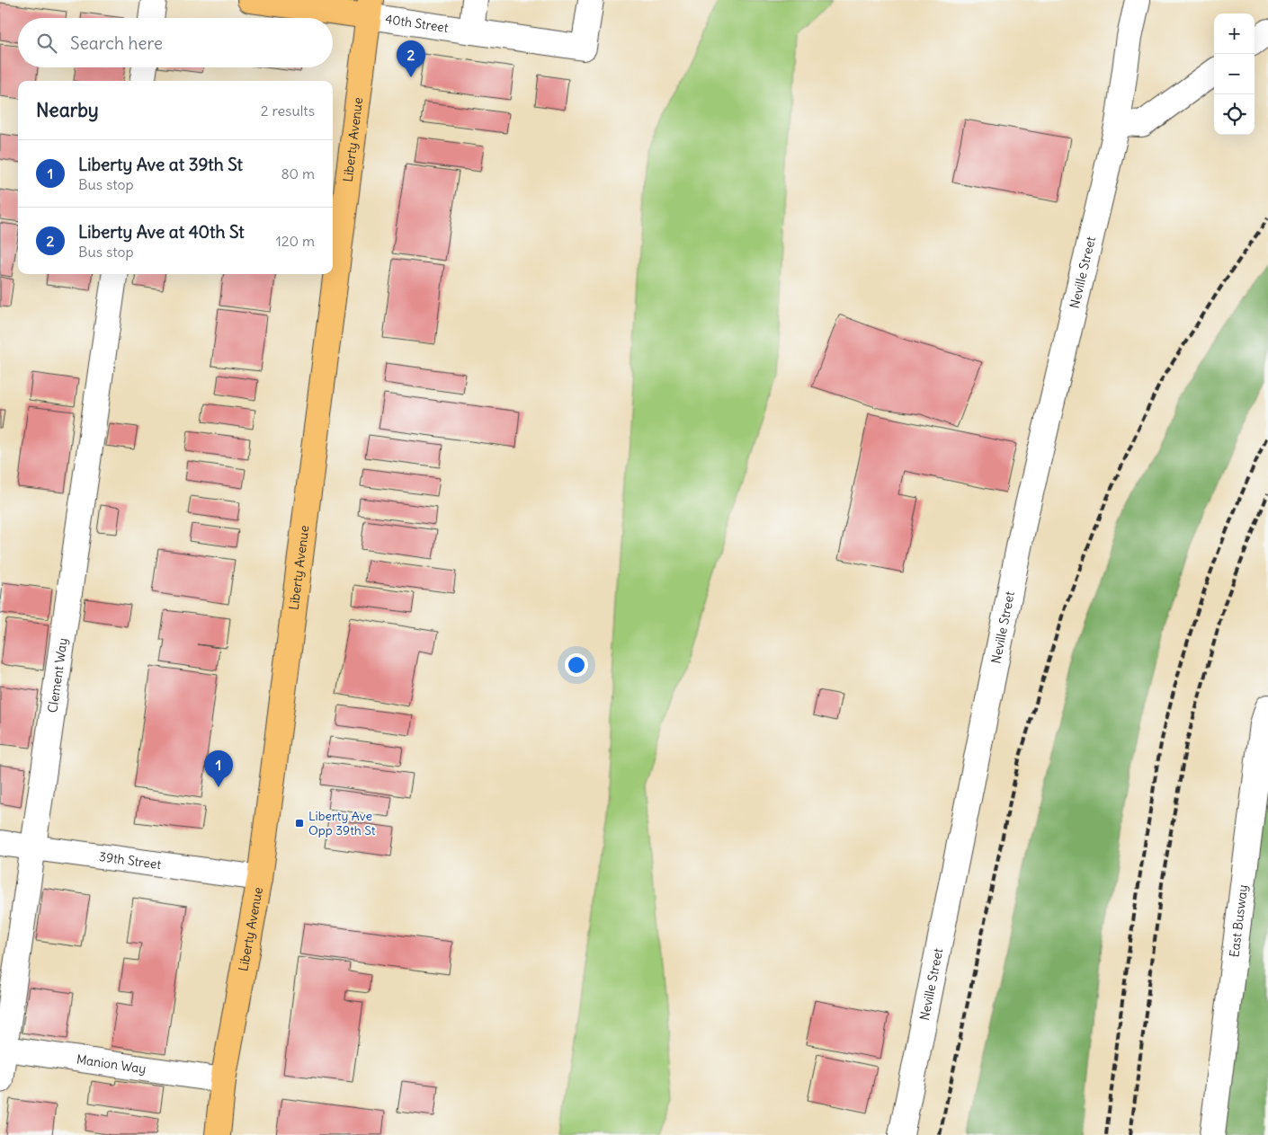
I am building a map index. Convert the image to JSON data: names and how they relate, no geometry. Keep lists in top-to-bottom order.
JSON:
{
  "streets": {
    "main road": ["40th Street", "Liberty Avenue"],
    "street": [
      "Neville Street",
      "Clement Way",
      "39th Street",
      "East Busway",
      "Manion Way"
    ]
  },
  "crossings": [
    ["40th Street", "Liberty Avenue"],
    ["Liberty Avenue", "39th Street"],
    ["Liberty Avenue", "Manion Way"],
    ["Clement Way", "39th Street"],
    ["Clement Way", "Manion Way"]
  ],
  "places": {
    "transit": ["Liberty Ave Opp 39th St"]
  },
  "page": {
    "map_buttons": ["+", "−"],
    "search": "Search here",
    "pins": ["2", "1"],
    "heading": ["Nearby", "2 results"],
    "list": [
      {
        "mark": "1",
        "name": "Liberty Ave at 39th St",
        "note": "Bus stop",
        "value": "80 m"
      },
      {
        "mark": "2",
        "name": "Liberty Ave at 40th St",
        "note": "Bus stop",
        "value": "120 m"
      }
    ]
  }
}
